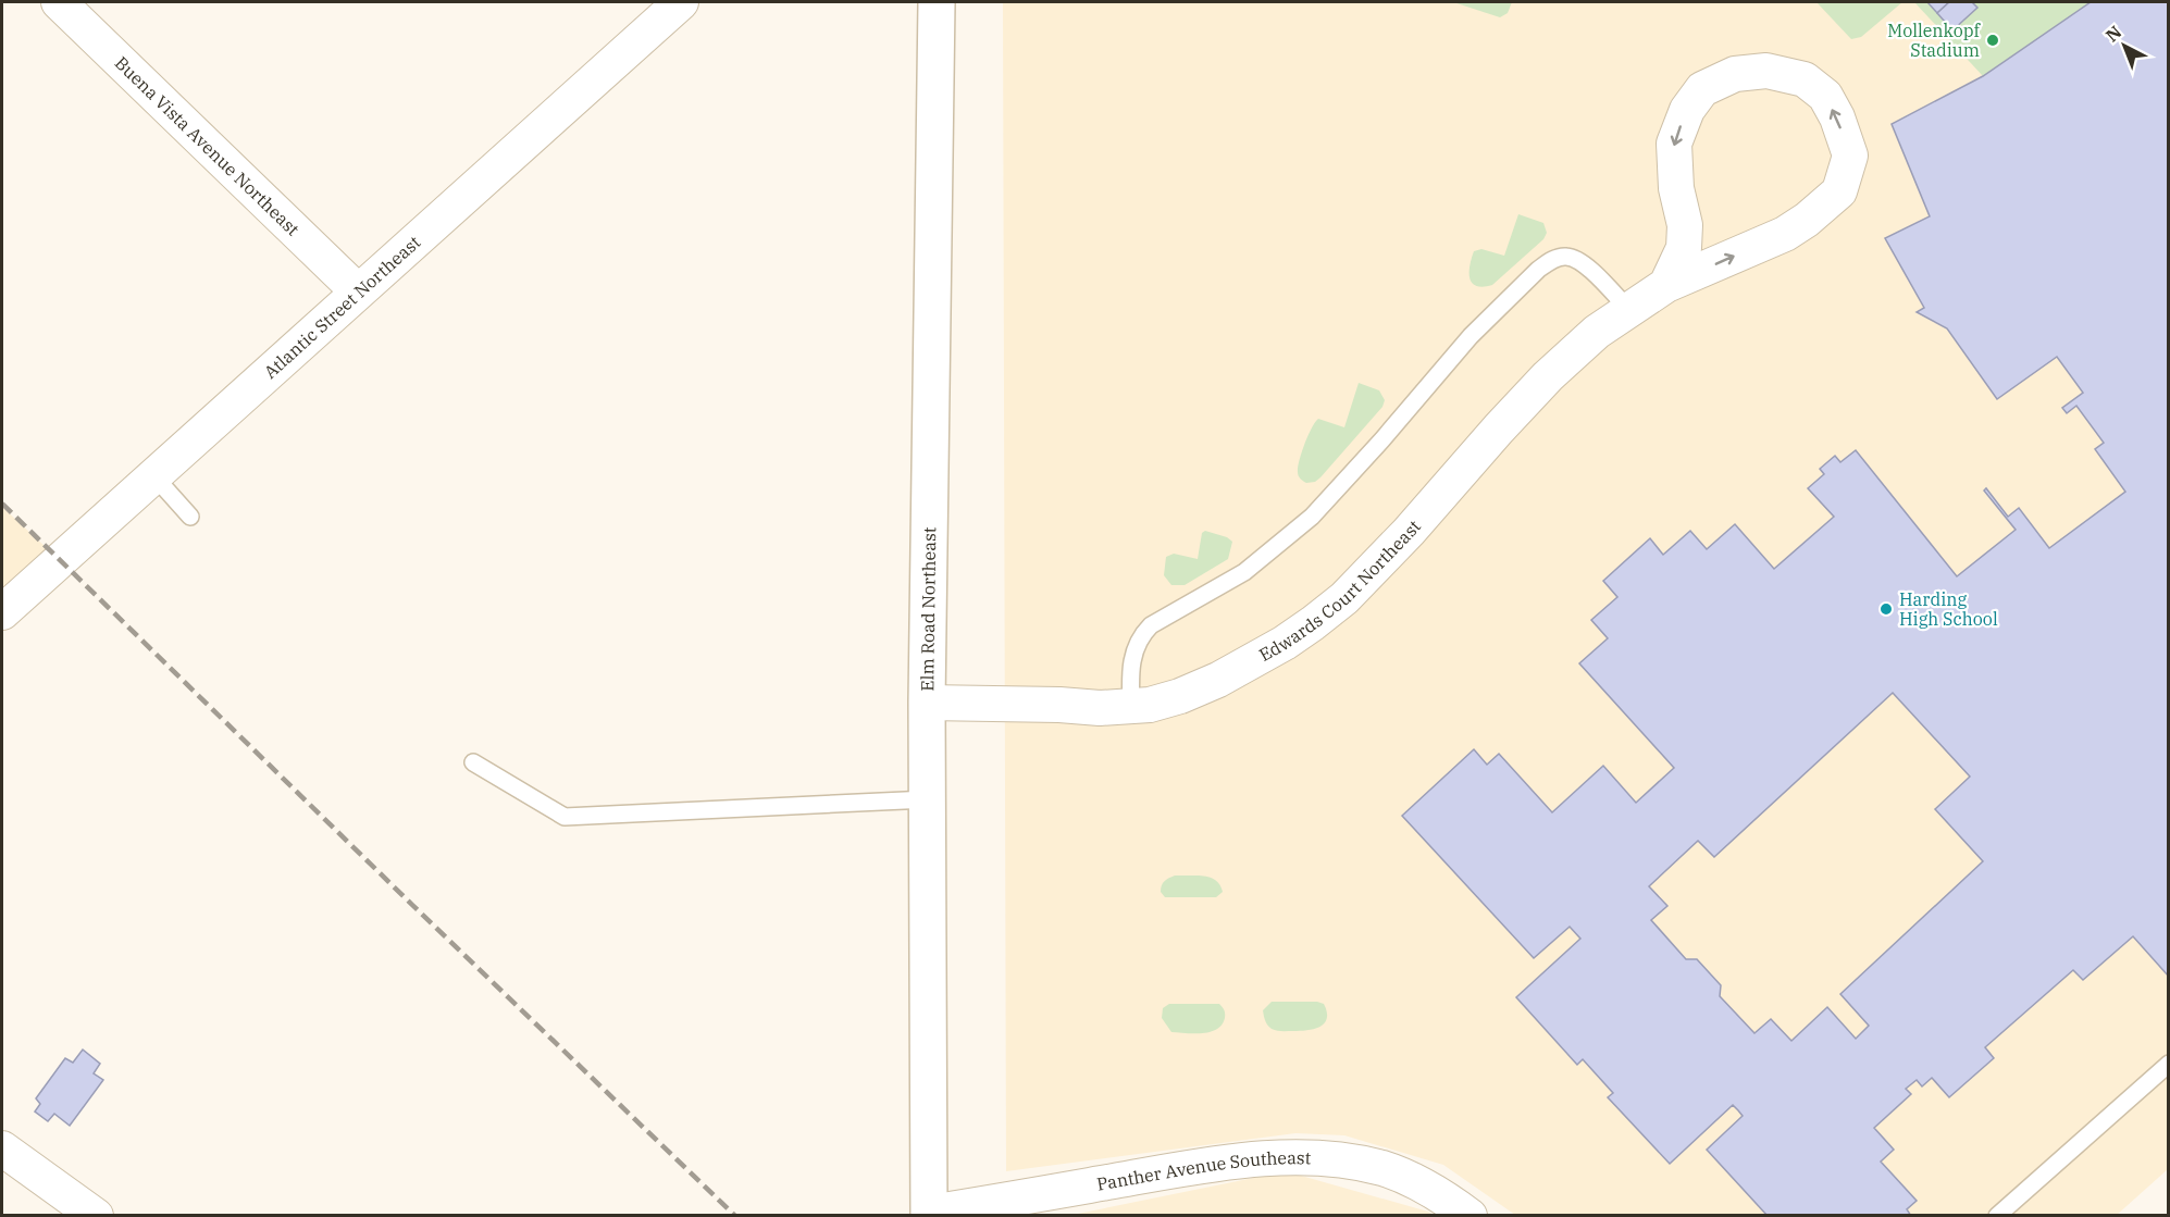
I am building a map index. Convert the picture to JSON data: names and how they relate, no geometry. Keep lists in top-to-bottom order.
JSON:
{
  "streets": {
    "main road": ["Elm Road Northeast"],
    "street": [
      "Buena Vista Avenue Northeast",
      "Atlantic Street Northeast",
      "Edwards Court Northeast",
      "Panther Avenue Southeast"
    ]
  },
  "crossings": [
    ["Buena Vista Avenue Northeast", "Atlantic Street Northeast"],
    ["Edwards Court Northeast", "Elm Road Northeast"],
    ["Elm Road Northeast", "Panther Avenue Southeast"]
  ],
  "places": ["Mollenkopf Stadium", "Harding High School"],
  "north": "top left"
}
